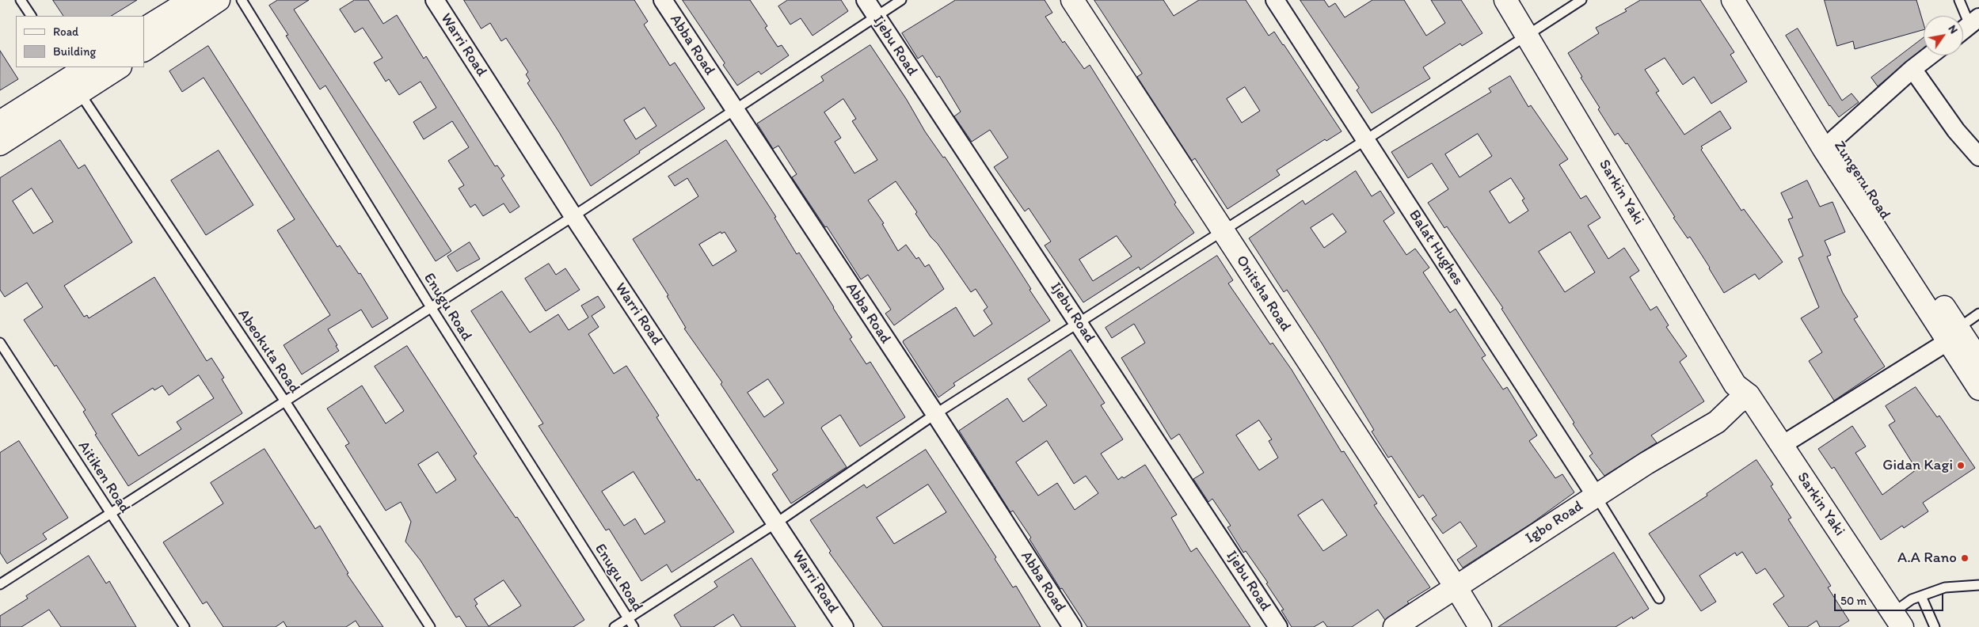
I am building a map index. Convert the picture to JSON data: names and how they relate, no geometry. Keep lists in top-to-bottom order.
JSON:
{
  "streets": {
    "street": [
      "Warri Road",
      "Abba Road",
      "Ijebu Road",
      "Zungeru Road",
      "Sarkin Yaki",
      "Balat Hughes",
      "Onitsha Road",
      "Igbo Road"
    ],
    "lane": ["Enugu Road", "Abeokuta Road", "Aitiken Road"]
  },
  "crossings": [
    ["Sarkin Yaki", "Igbo Road"],
    ["Balat Hughes", "Igbo Road"],
    ["Onitsha Road", "Igbo Road"]
  ],
  "places": ["Gidan Kagi", "A.A Rano"],
  "legend": ["Road", "Building"],
  "scale_bar": "50 m",
  "north": "top right"
}
